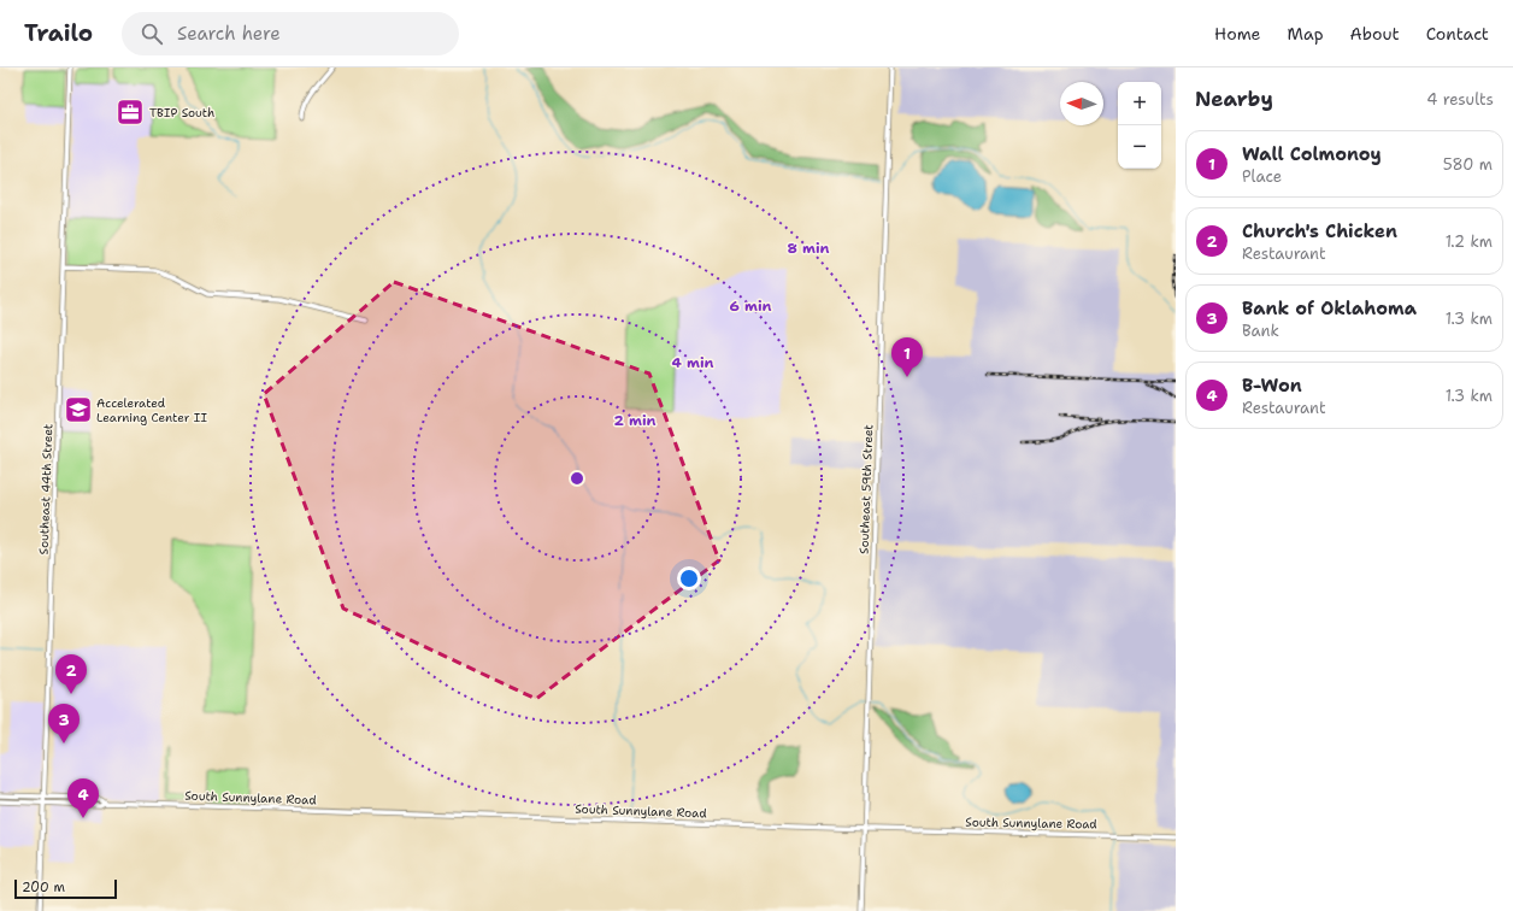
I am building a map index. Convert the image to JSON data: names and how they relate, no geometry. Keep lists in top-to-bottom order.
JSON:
{
  "streets": {
    "main road": ["Southeast 44th Street", "Southeast 59th Street", "South Sunnylane Road"]
  },
  "crossings": [
    ["Southeast 44th Street", "South Sunnylane Road"],
    ["Southeast 59th Street", "South Sunnylane Road"]
  ],
  "places": {
    "office": ["TBIP South"],
    "school or university": ["Accelerated Learning Center II"]
  },
  "scale_bar": "200 m",
  "north": "left",
  "page": {
    "header": "Trailo",
    "search": "Search here",
    "nav": [
      "Home",
      "Map",
      "About",
      "Contact"
    ],
    "heading": ["Nearby", "4 results"],
    "map_buttons": ["+", "−"],
    "list": [
      {
        "mark": "1",
        "name": "Wall Colmonoy",
        "note": "Place",
        "value": "580 m"
      },
      {
        "mark": "2",
        "name": "Church's Chicken",
        "note": "Restaurant",
        "value": "1.2 km"
      },
      {
        "mark": "3",
        "name": "Bank of Oklahoma",
        "note": "Bank",
        "value": "1.3 km"
      },
      {
        "mark": "4",
        "name": "B-Won",
        "note": "Restaurant",
        "value": "1.3 km"
      }
    ],
    "pins": [
      "1",
      "2",
      "3",
      "4"
    ],
    "scale": "200 m"
  },
  "rings": [
    "8 min",
    "6 min",
    "4 min",
    "2 min"
  ]
}
